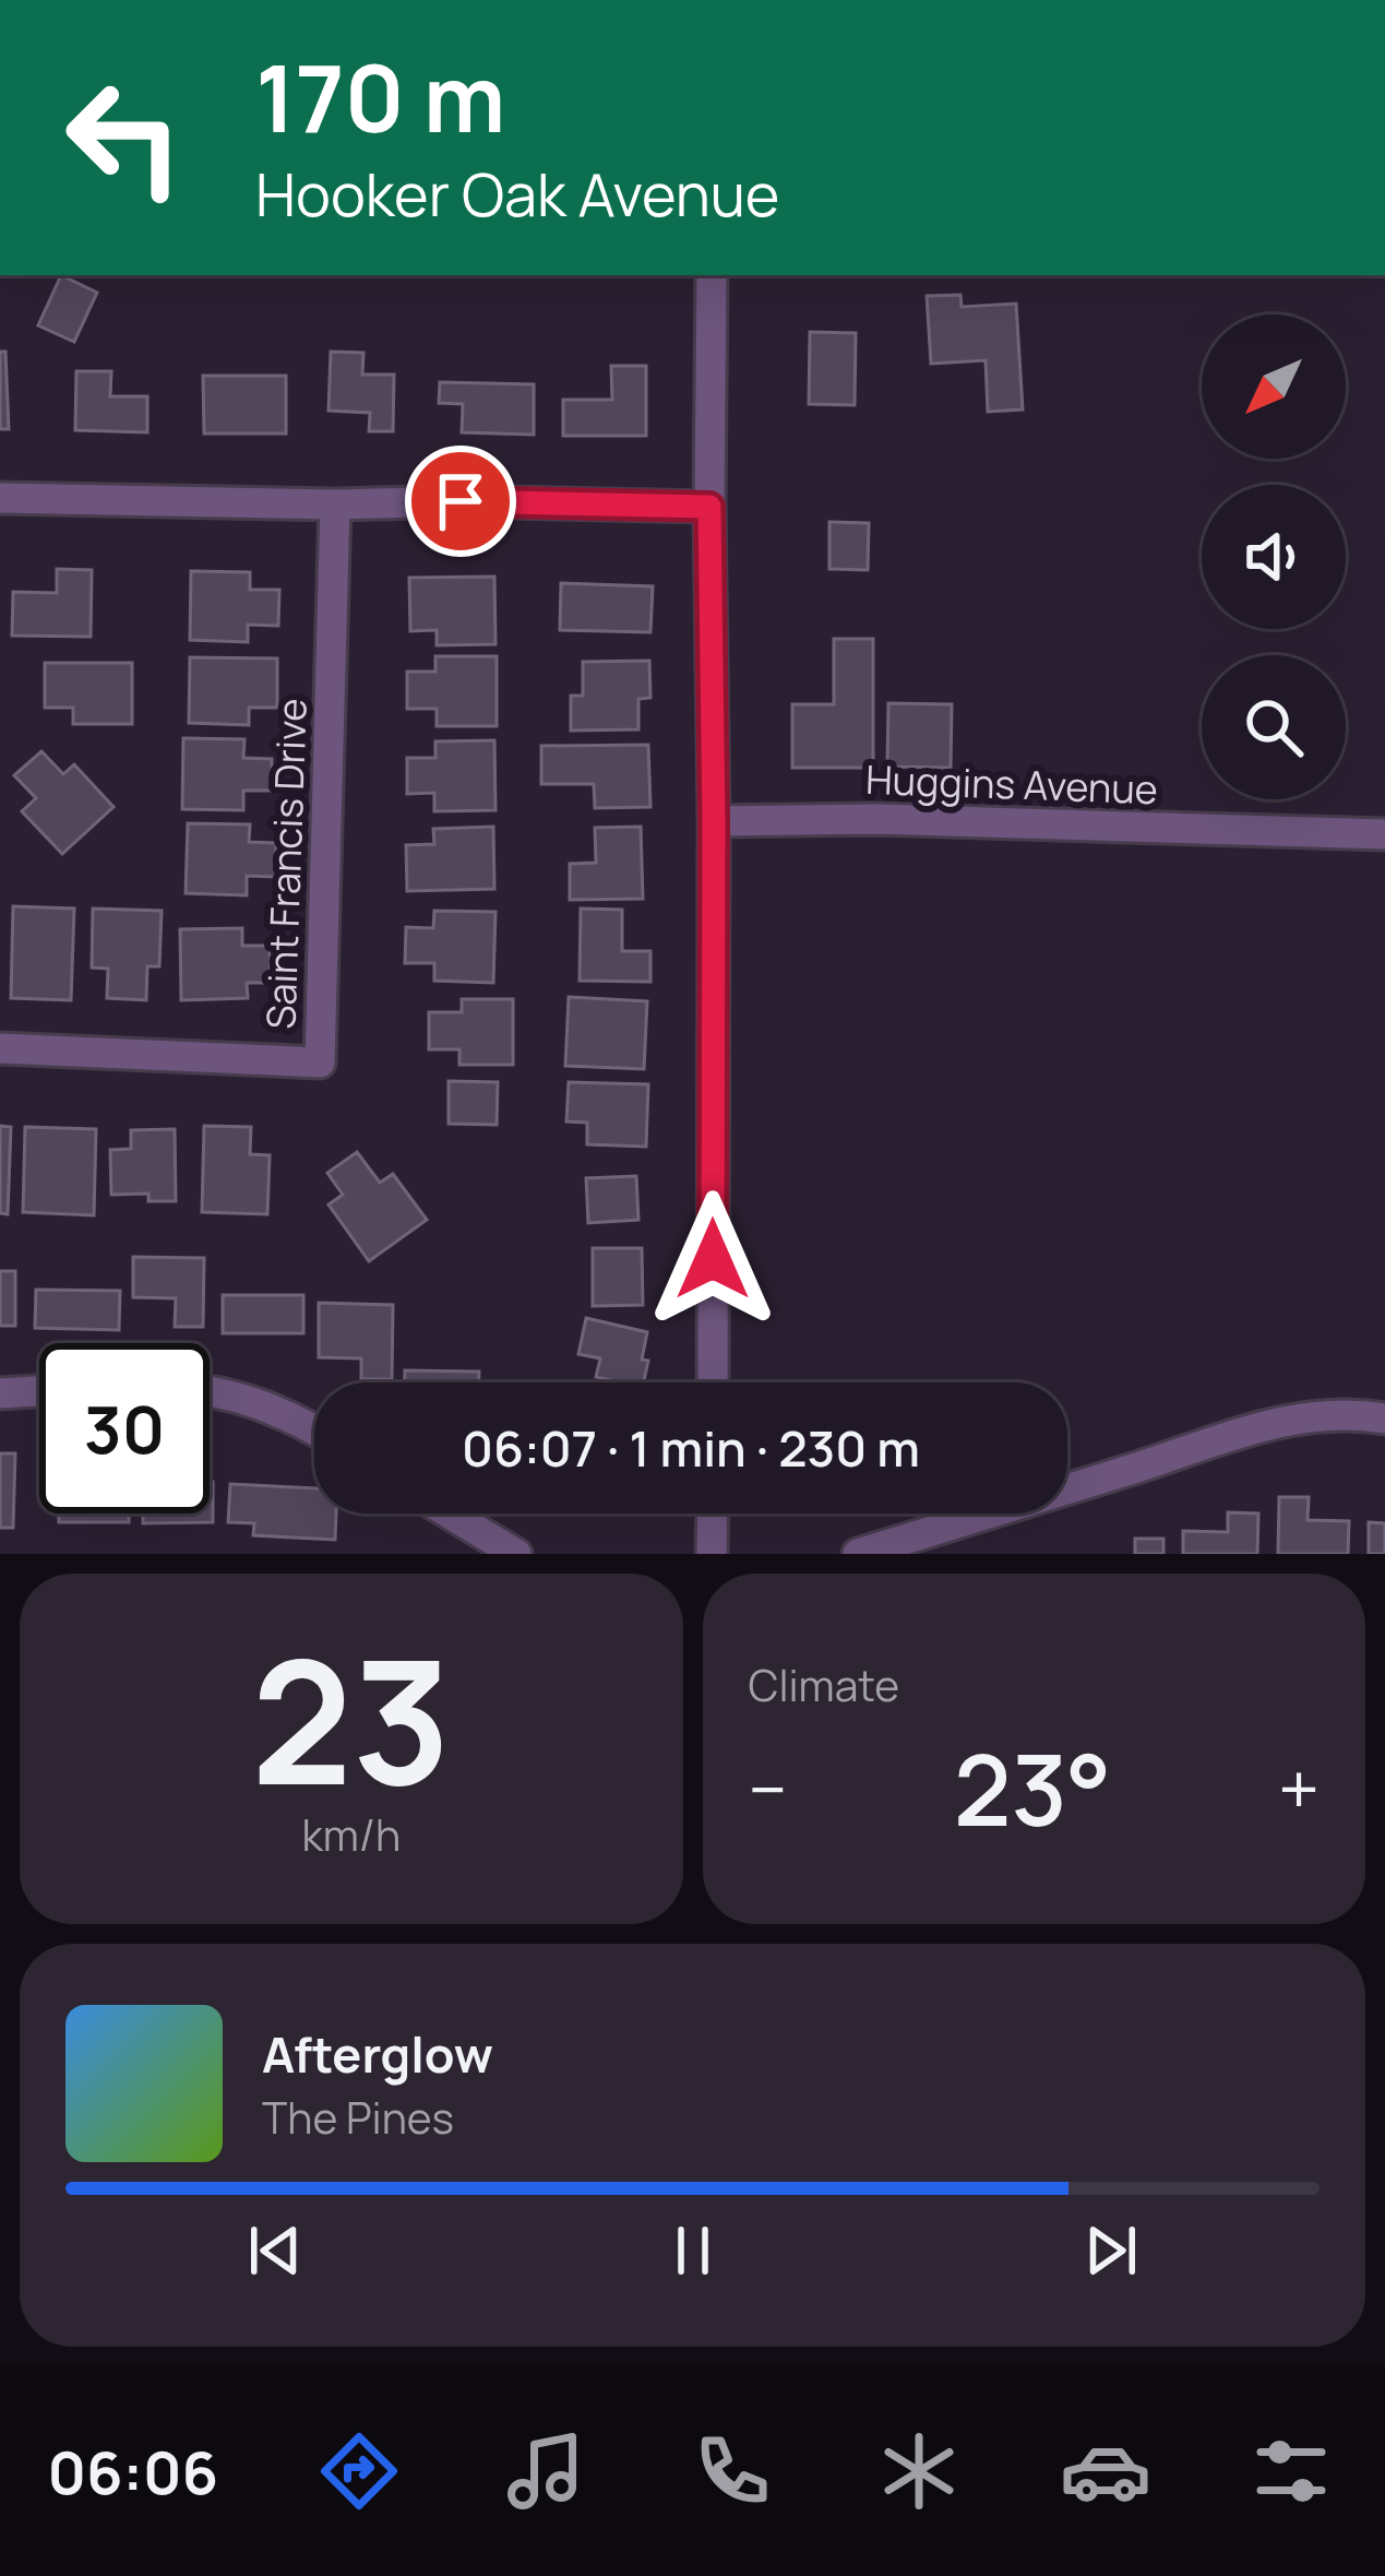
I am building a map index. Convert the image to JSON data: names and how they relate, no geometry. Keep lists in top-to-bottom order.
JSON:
{
  "streets": {
    "street": ["Huggins Avenue", "Saint Francis Drive"]
  },
  "north": "bottom left",
  "page": {
    "turn": ["170 m", "Hooker Oak Avenue"],
    "limit": "30",
    "trip": "06:07 · 1 min · 230 m",
    "tile": [
      ["23", "km/h"],
      "Climate"
    ],
    "heat": ["−", "23°", "+"],
    "song": ["Afterglow", "The Pines"],
    "tabs": "06:06"
  }
}
